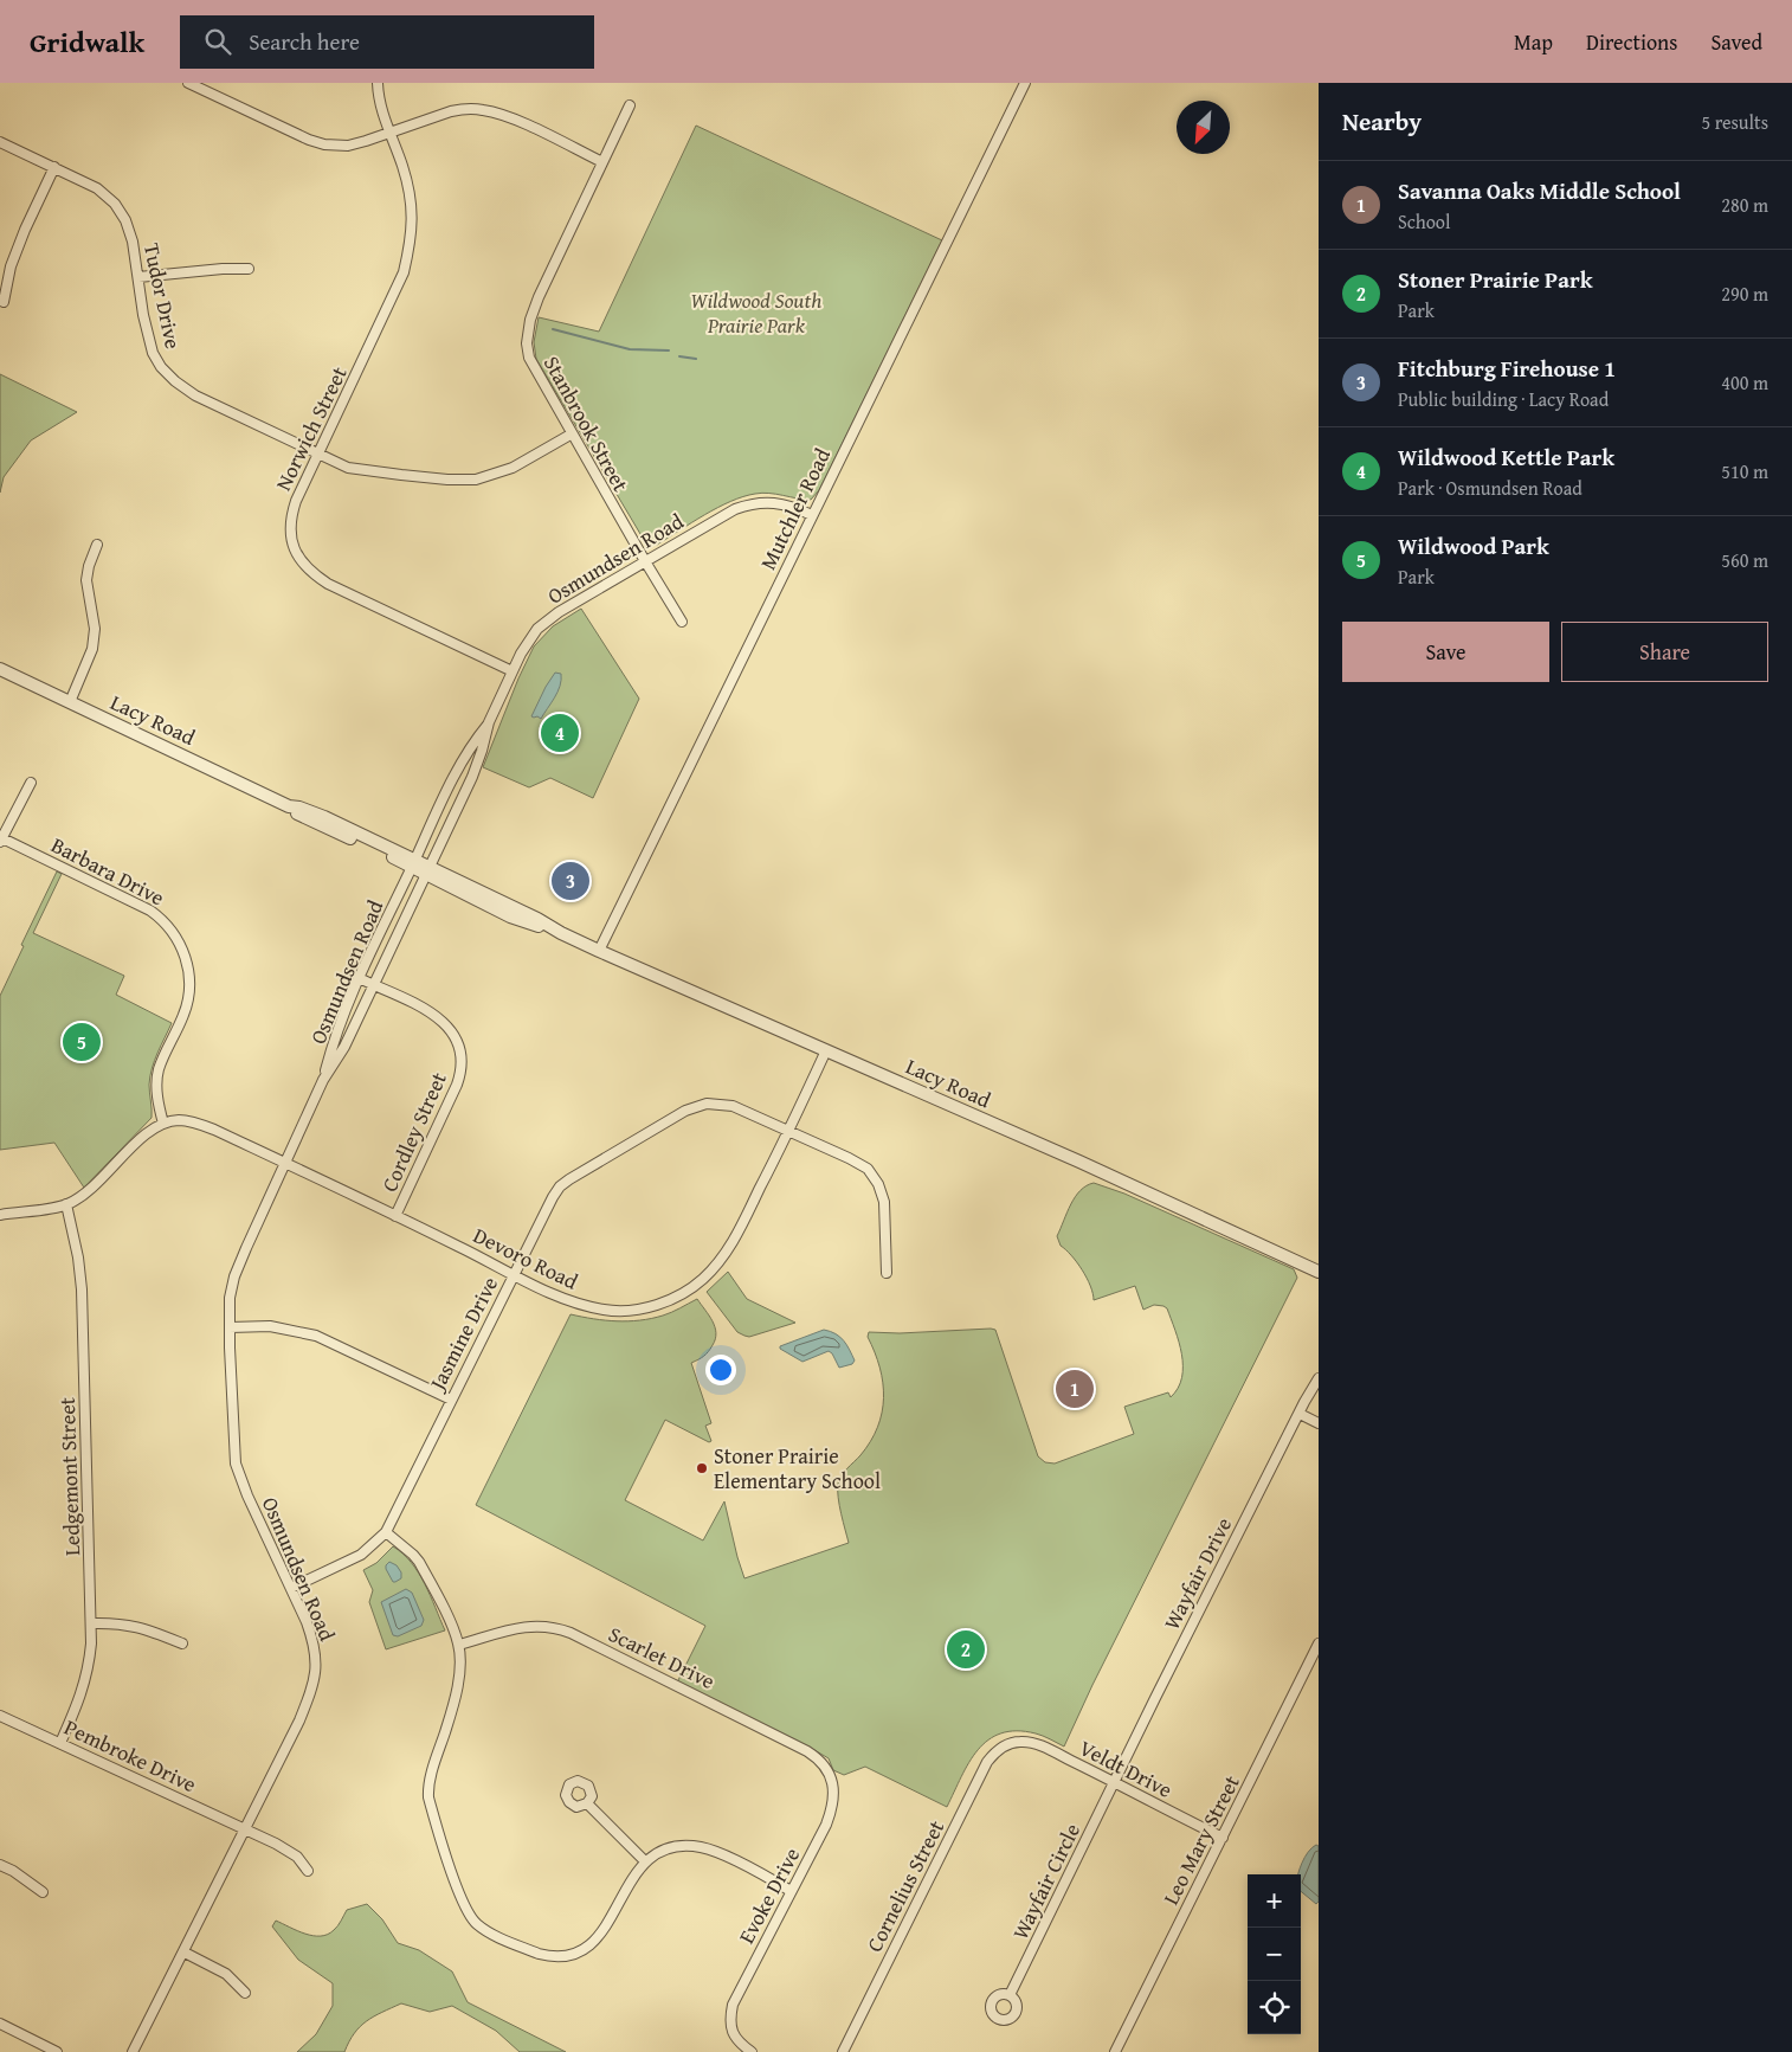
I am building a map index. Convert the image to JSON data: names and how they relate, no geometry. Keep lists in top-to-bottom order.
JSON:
{
  "streets": {
    "street": [
      "Tudor Drive",
      "Stanbrook Street",
      "Norwich Street",
      "Mutchler Road",
      "Osmundsen Road",
      "Lacy Road",
      "Barbara Drive",
      "Cordley Street",
      "Devoro Road",
      "Jasmine Drive",
      "Ledgemont Street",
      "Wayfair Drive",
      "Scarlet Drive",
      "Pembroke Drive",
      "Veldt Drive",
      "Leo Mary Street",
      "Wayfair Circle",
      "Cornelius Street",
      "Evoke Drive"
    ]
  },
  "crossings": [
    ["Tudor Drive", "Stanbrook Street"],
    ["Tudor Drive", "Norwich Street"],
    ["Stanbrook Street", "Osmundsen Road"],
    ["Norwich Street", "Osmundsen Road"],
    ["Mutchler Road", "Osmundsen Road"],
    ["Mutchler Road", "Lacy Road"],
    ["Osmundsen Road", "Lacy Road"],
    ["Osmundsen Road", "Cordley Street"],
    ["Osmundsen Road", "Devoro Road"],
    ["Osmundsen Road", "Jasmine Drive"],
    ["Osmundsen Road", "Pembroke Drive"],
    ["Lacy Road", "Devoro Road"],
    ["Barbara Drive", "Devoro Road"],
    ["Cordley Street", "Devoro Road"],
    ["Devoro Road", "Jasmine Drive"],
    ["Ledgemont Street", "Pembroke Drive"],
    ["Wayfair Drive", "Veldt Drive"],
    ["Wayfair Drive", "Wayfair Circle"],
    ["Scarlet Drive", "Evoke Drive"],
    ["Veldt Drive", "Leo Mary Street"],
    ["Veldt Drive", "Wayfair Circle"],
    ["Veldt Drive", "Cornelius Street"]
  ],
  "parks": ["Wildwood South Prairie Park"],
  "places": ["Stoner Prairie Elementary School"],
  "north": "bottom left",
  "page": {
    "header": "Gridwalk",
    "search": "Search here",
    "nav": ["Map", "Directions", "Saved"],
    "heading": ["Nearby", "5 results"],
    "list": [
      {
        "mark": "1",
        "name": "Savanna Oaks Middle School",
        "note": "School",
        "value": "280 m"
      },
      {
        "mark": "2",
        "name": "Stoner Prairie Park",
        "note": "Park",
        "value": "290 m"
      },
      {
        "mark": "3",
        "name": "Fitchburg Firehouse 1",
        "note": "Public building · Lacy Road",
        "value": "400 m"
      },
      {
        "mark": "4",
        "name": "Wildwood Kettle Park",
        "note": "Park · Osmundsen Road",
        "value": "510 m"
      },
      {
        "mark": "5",
        "name": "Wildwood Park",
        "note": "Park",
        "value": "560 m"
      }
    ],
    "buttons": ["Save", "Share"],
    "pins": [
      "4",
      "3",
      "5",
      "1",
      "2"
    ],
    "map_buttons": ["+", "−"]
  }
}
